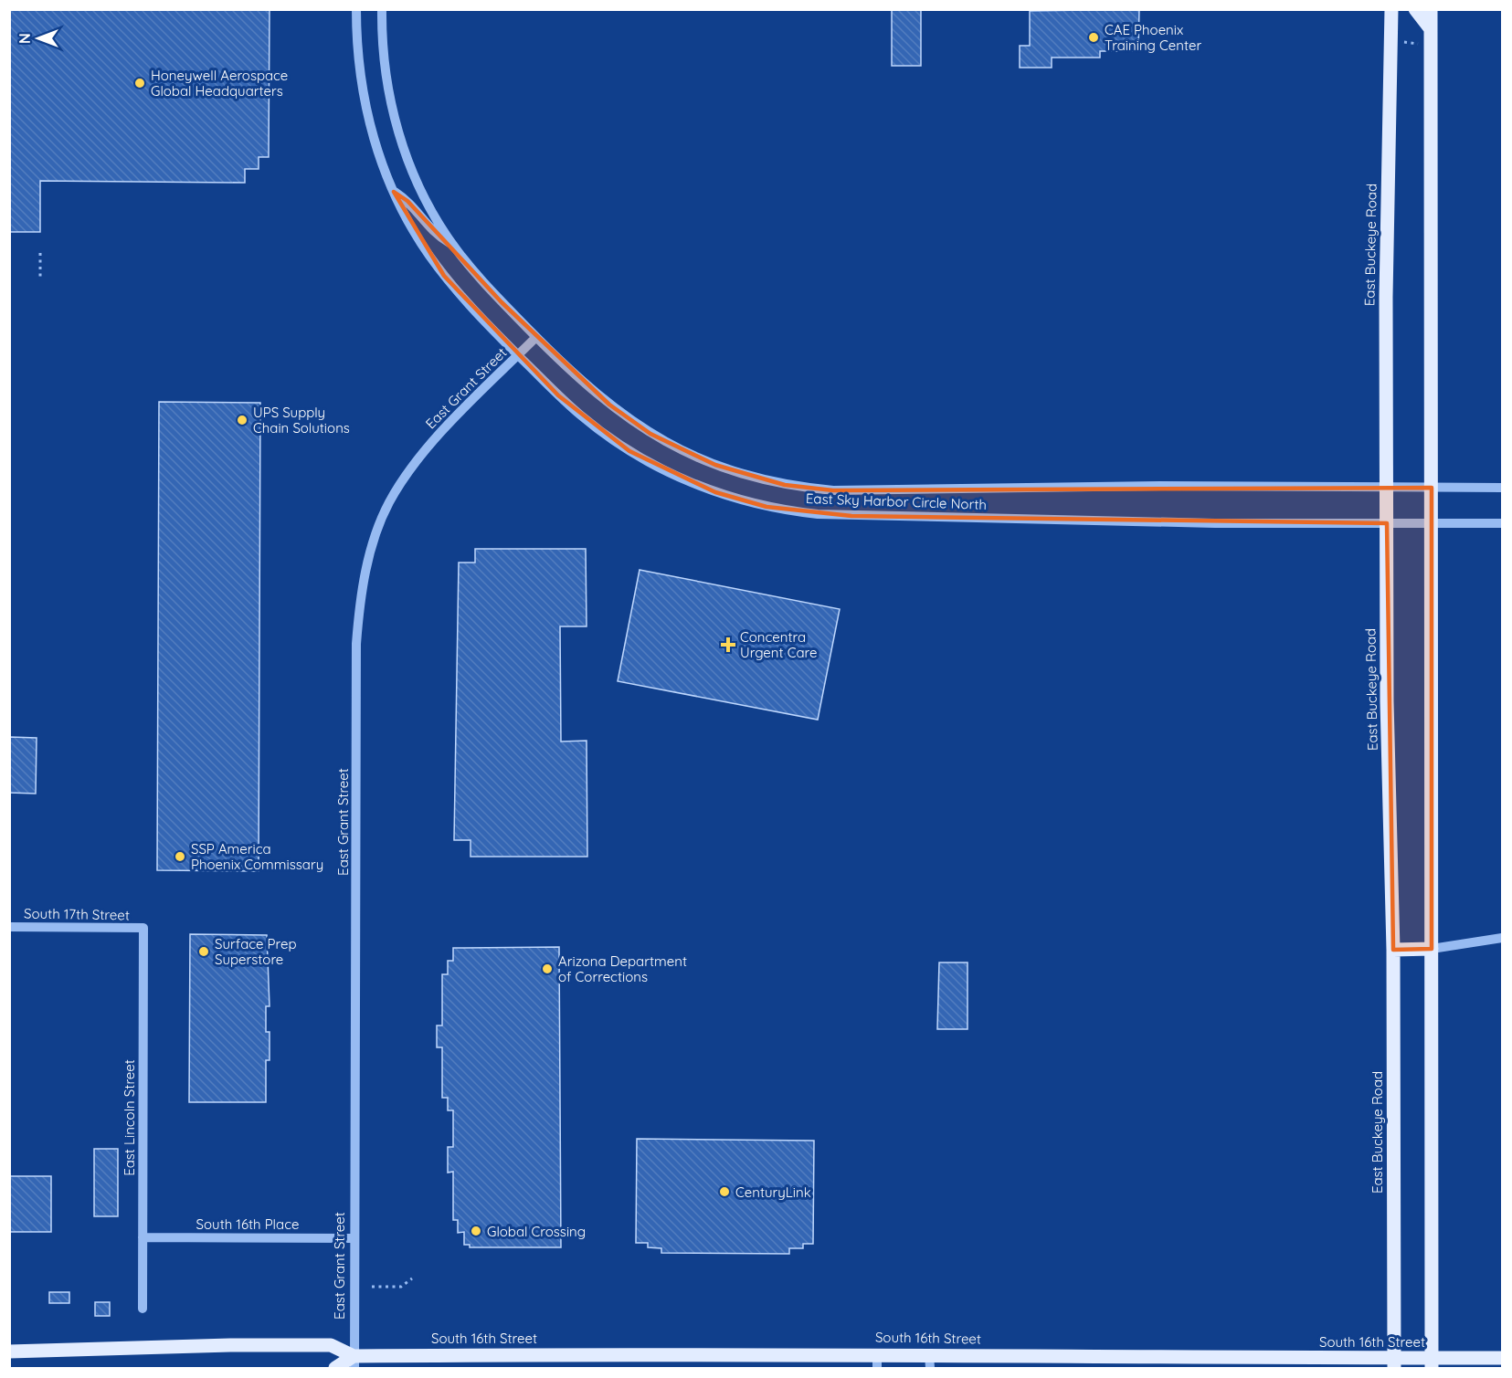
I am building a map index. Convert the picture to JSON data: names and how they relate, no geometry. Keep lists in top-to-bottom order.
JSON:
{
  "streets": {
    "main road": ["East Buckeye Road", "South 16th Street"],
    "street": [
      "East Grant Street",
      "East Sky Harbor Circle North",
      "South 17th Street",
      "East Lincoln Street",
      "South 16th Place"
    ]
  },
  "crossings": [
    ["East Buckeye Road", "East Sky Harbor Circle North"],
    ["East Buckeye Road", "South 16th Street"],
    ["East Grant Street", "East Sky Harbor Circle North"],
    ["East Grant Street", "South 16th Place"],
    ["East Grant Street", "South 16th Street"],
    ["South 17th Street", "East Lincoln Street"],
    ["East Lincoln Street", "South 16th Place"]
  ],
  "places": {
    "other": [
      "CAE Phoenix Training Center",
      "Honeywell Aerospace Global Headquarters",
      "UPS Supply Chain Solutions",
      "SSP America Phoenix Commissary",
      "Surface Prep Superstore",
      "Arizona Department of Corrections",
      "CenturyLink",
      "Global Crossing"
    ],
    "health": ["Concentra Urgent Care"]
  },
  "north": "left"
}
